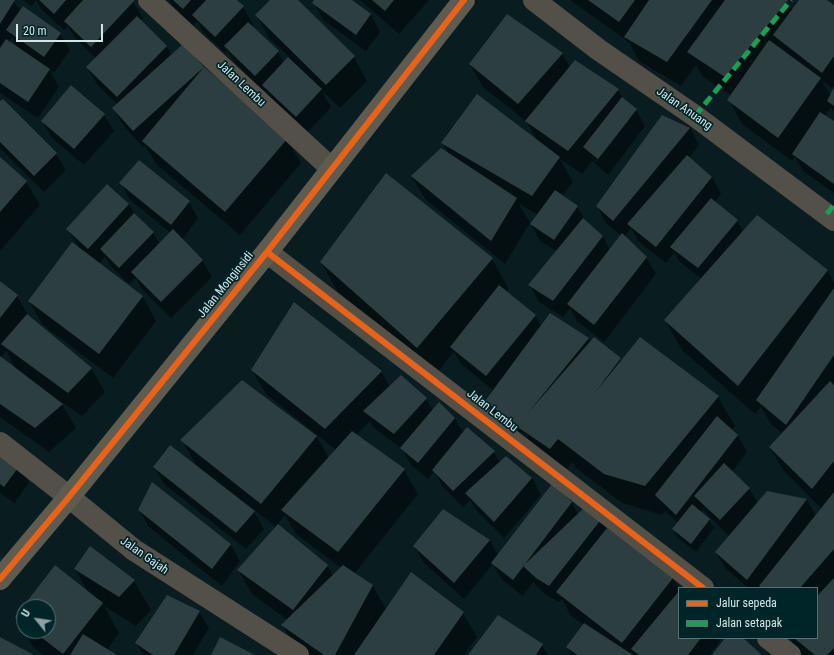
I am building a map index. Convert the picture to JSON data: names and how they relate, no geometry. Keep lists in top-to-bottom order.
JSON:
{
  "streets": {
    "street": [
      "Jalan Lembu",
      "Jalan Anuang",
      "Jalan Monginsidi",
      "Jalan Gajah"
    ]
  },
  "crossings": [
    ["Jalan Lembu", "Jalan Monginsidi"],
    ["Jalan Monginsidi", "Jalan Gajah"]
  ],
  "legend": ["Jalur sepeda", "Jalan setapak"],
  "scale_bar": "20 m",
  "north": "top left"
}
